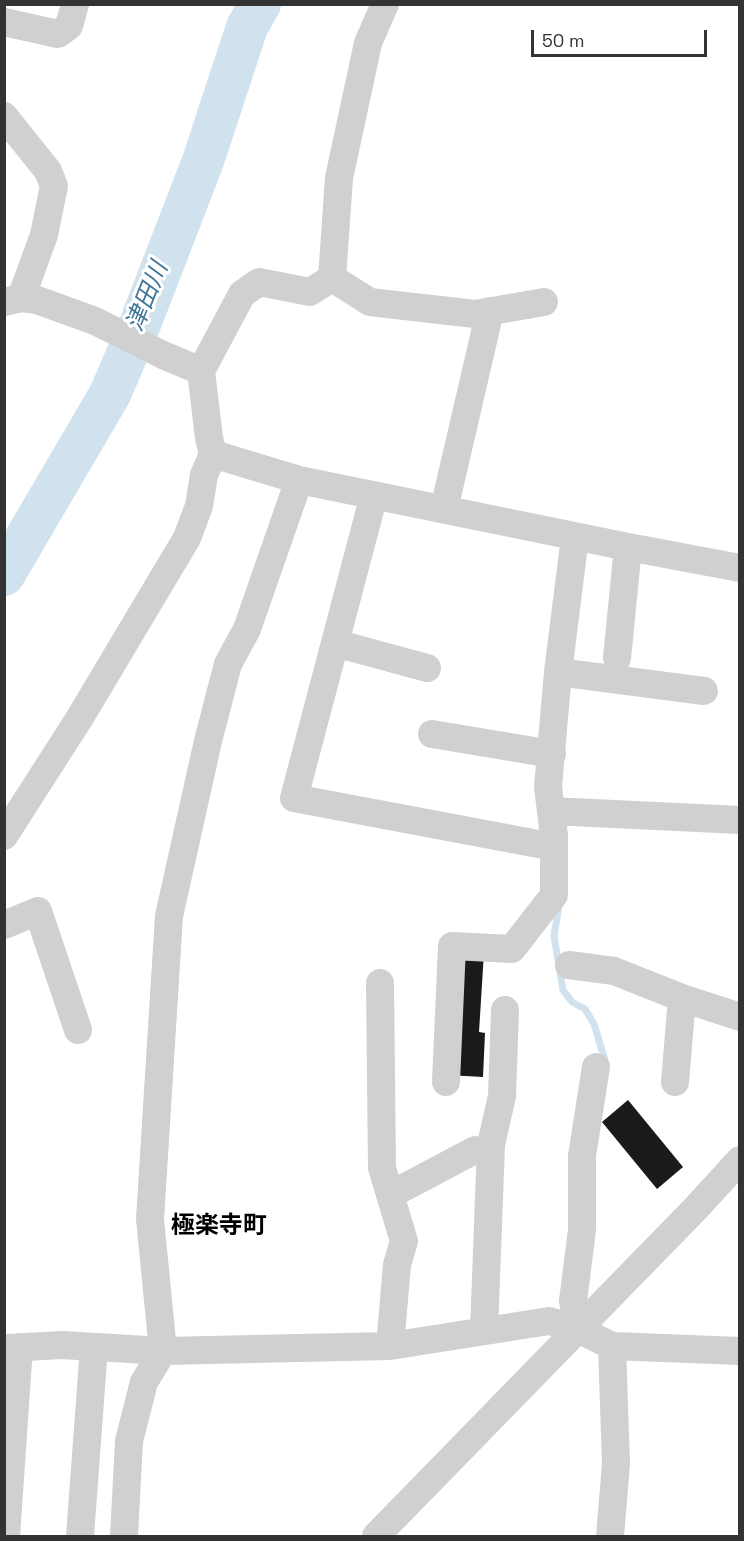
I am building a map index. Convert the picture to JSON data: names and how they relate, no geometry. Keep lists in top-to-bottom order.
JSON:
{
  "districts": ["極楽寺町"],
  "water": ["津田川"],
  "scale_bar": "50 m"
}
